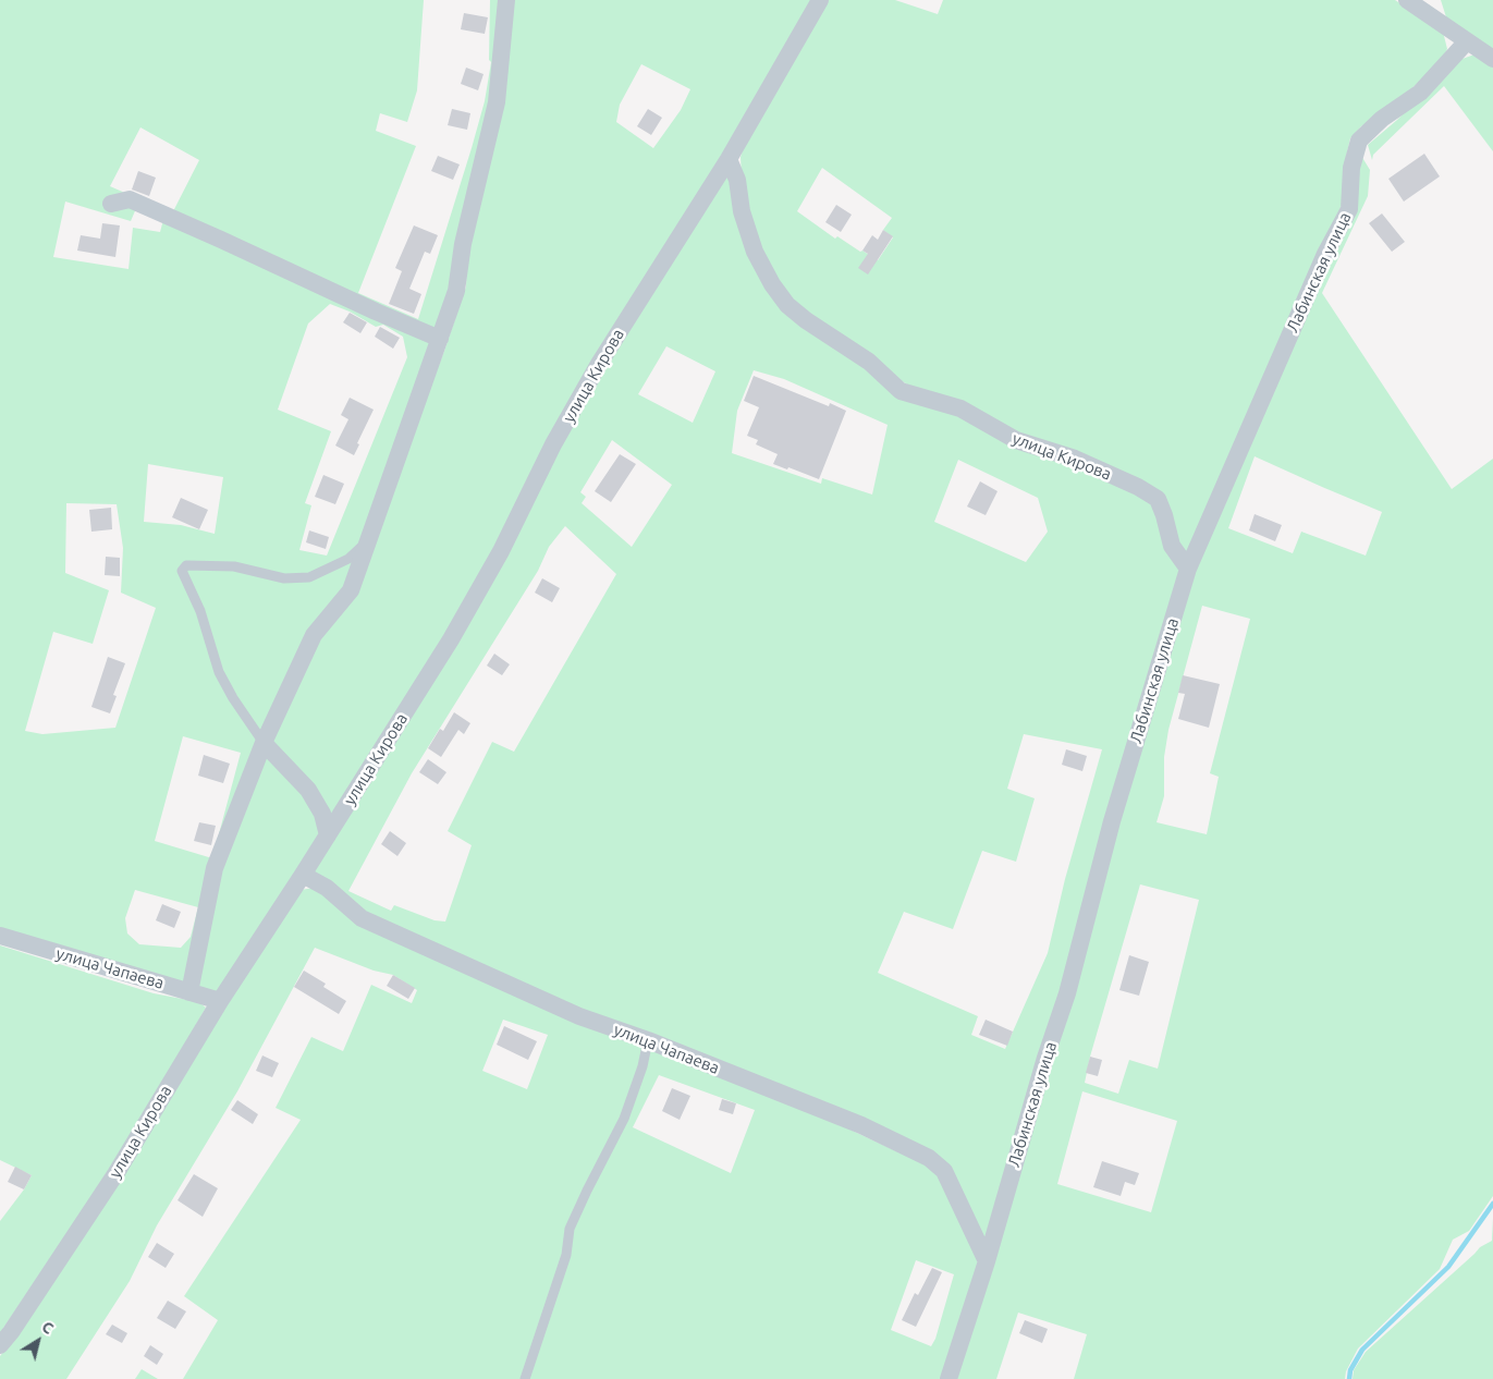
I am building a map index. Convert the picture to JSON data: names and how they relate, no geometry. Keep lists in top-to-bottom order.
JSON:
{
  "streets": {
    "street": ["Лабинская улица", "улица Кирова", "улица Чапаева"]
  },
  "crossings": [
    ["Лабинская улица", "улица Кирова"],
    ["Лабинская улица", "улица Чапаева"],
    ["улица Кирова", "улица Чапаева"]
  ],
  "north": "top right"
}
